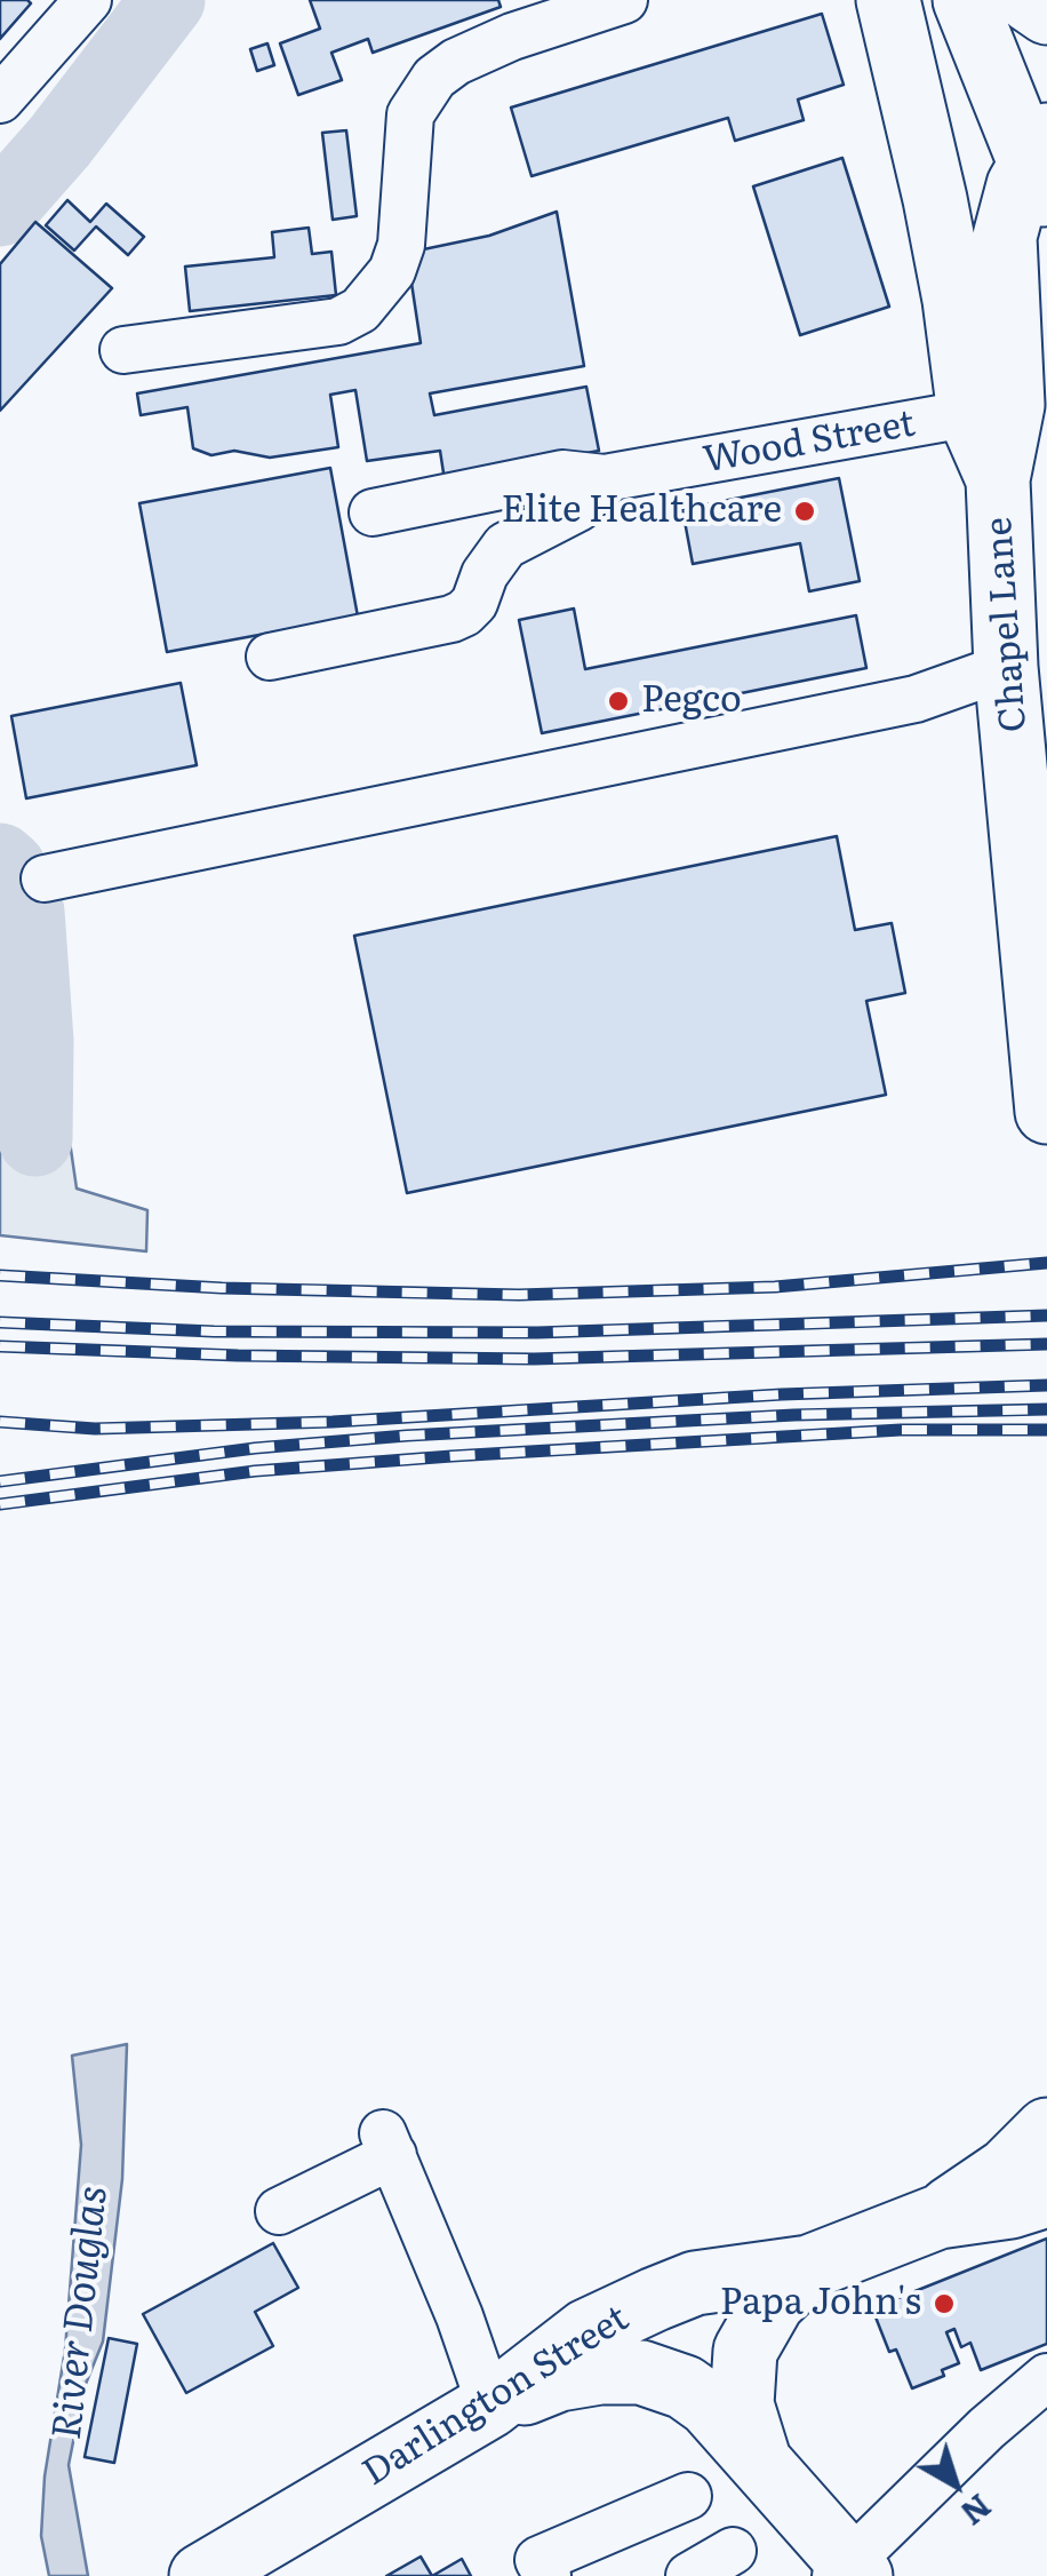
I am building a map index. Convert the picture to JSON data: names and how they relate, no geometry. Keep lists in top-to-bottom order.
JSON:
{
  "streets": {
    "highway": ["Chapel Lane", "Darlington Street"],
    "street": ["Wood Street"]
  },
  "crossings": [
    ["Wood Street", "Chapel Lane"]
  ],
  "water": ["River Douglas"],
  "places": ["Elite Healthcare", "Pegco", "Papa John's"],
  "north": "bottom right"
}
